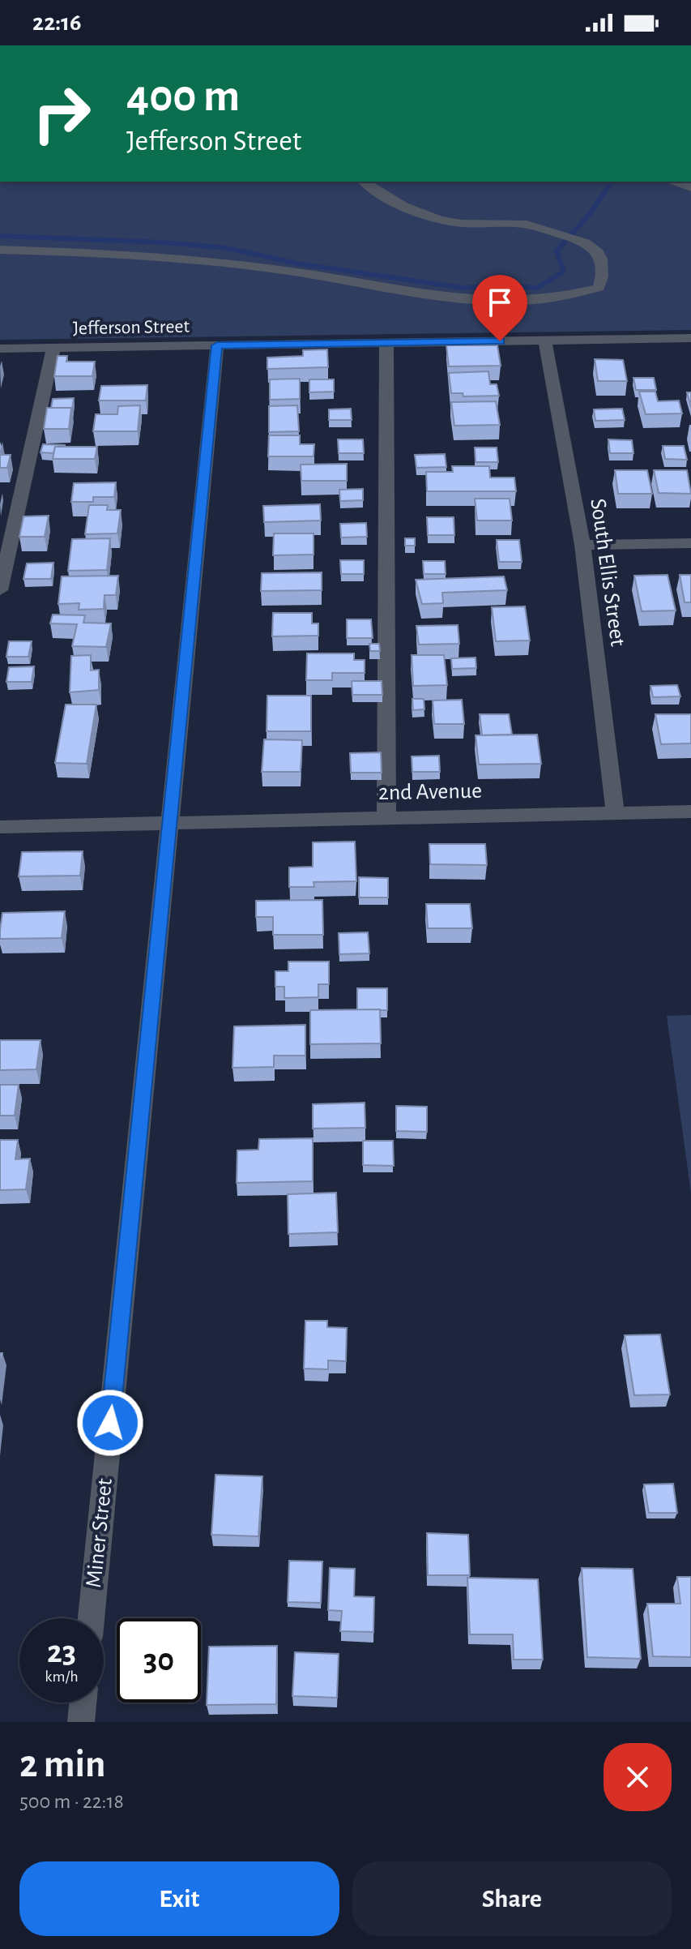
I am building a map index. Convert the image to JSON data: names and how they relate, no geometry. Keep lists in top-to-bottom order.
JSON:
{
  "streets": {
    "street": [
      "Jefferson Street",
      "South Ellis Street",
      "2nd Avenue",
      "Miner Street"
    ]
  },
  "crossings": [
    ["Jefferson Street", "South Ellis Street"],
    ["Jefferson Street", "Miner Street"],
    ["South Ellis Street", "2nd Avenue"],
    ["2nd Avenue", "Miner Street"]
  ],
  "page": {
    "status": "22:16",
    "turn": ["400 m", "Jefferson Street"],
    "speed": "23 km/h",
    "limit": "30",
    "heading": ["2 min", "500 m · 22:18"],
    "buttons": ["Exit", "Share"]
  }
}
